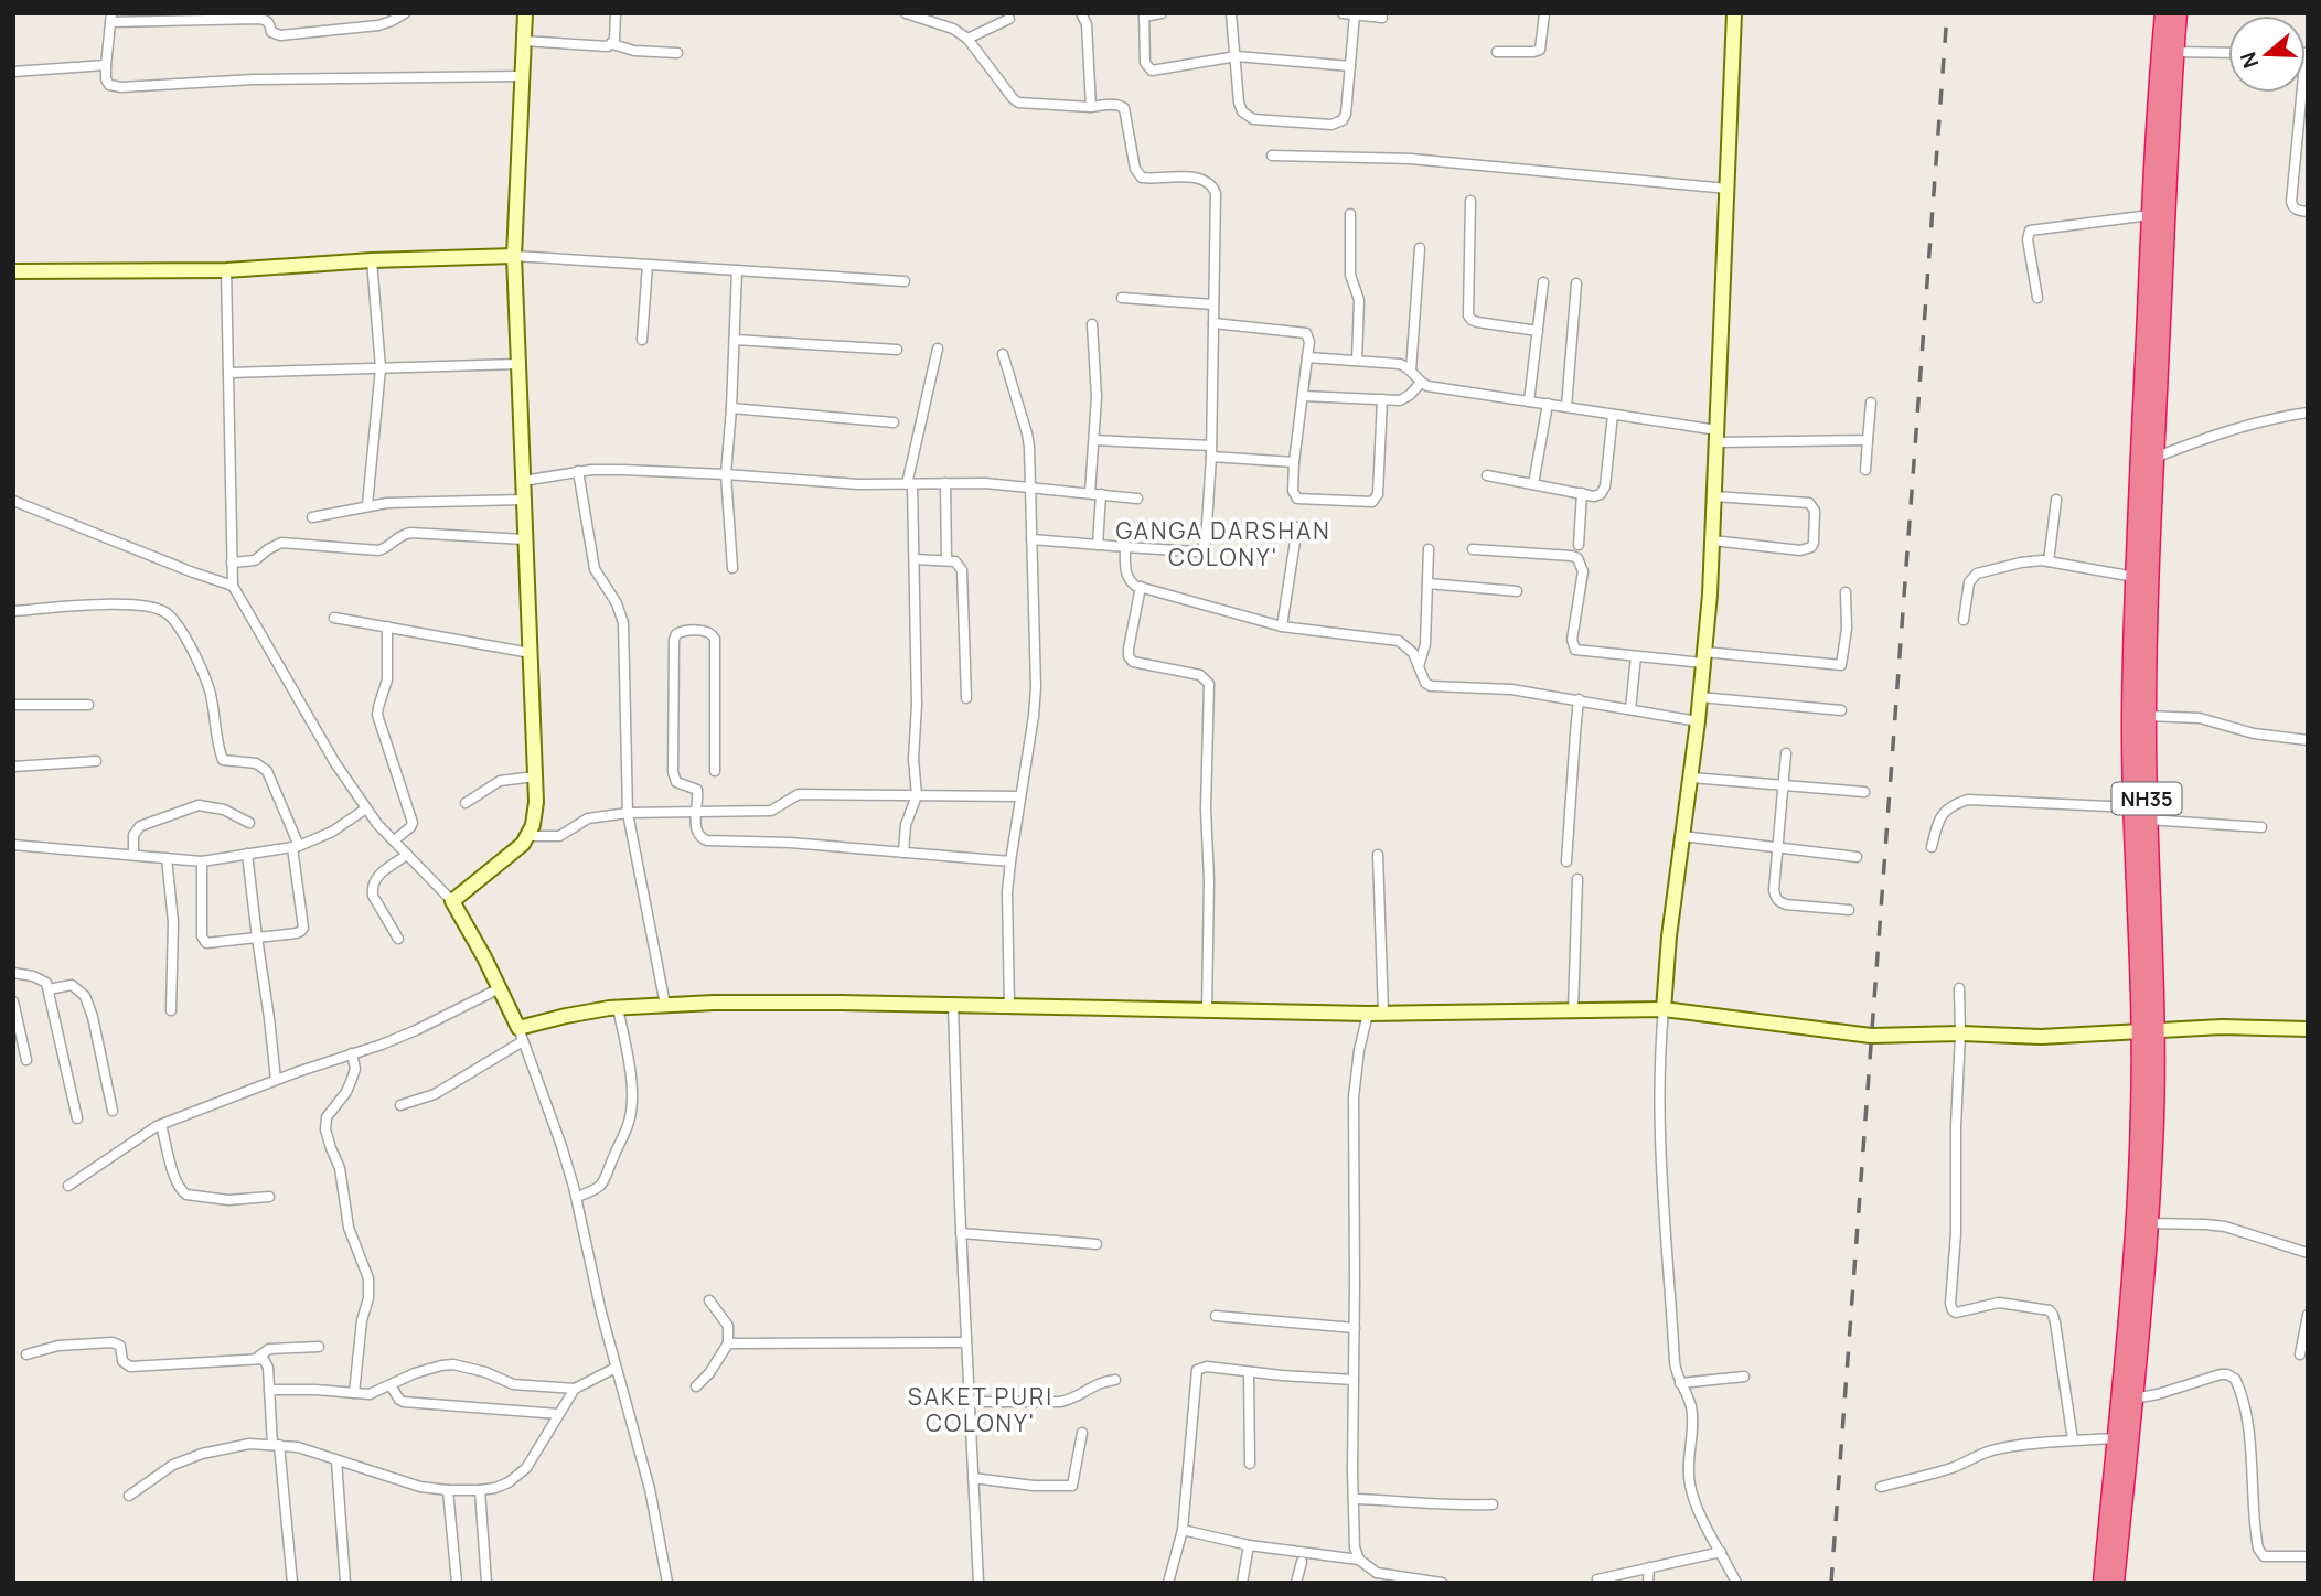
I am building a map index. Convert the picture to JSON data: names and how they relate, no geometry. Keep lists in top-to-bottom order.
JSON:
{
  "streets": {
    "highway": ["NH35"]
  },
  "districts": ["GANGA DARSHAN COLONY'", "SAKET PURI COLONY'"],
  "north": "left"
}
